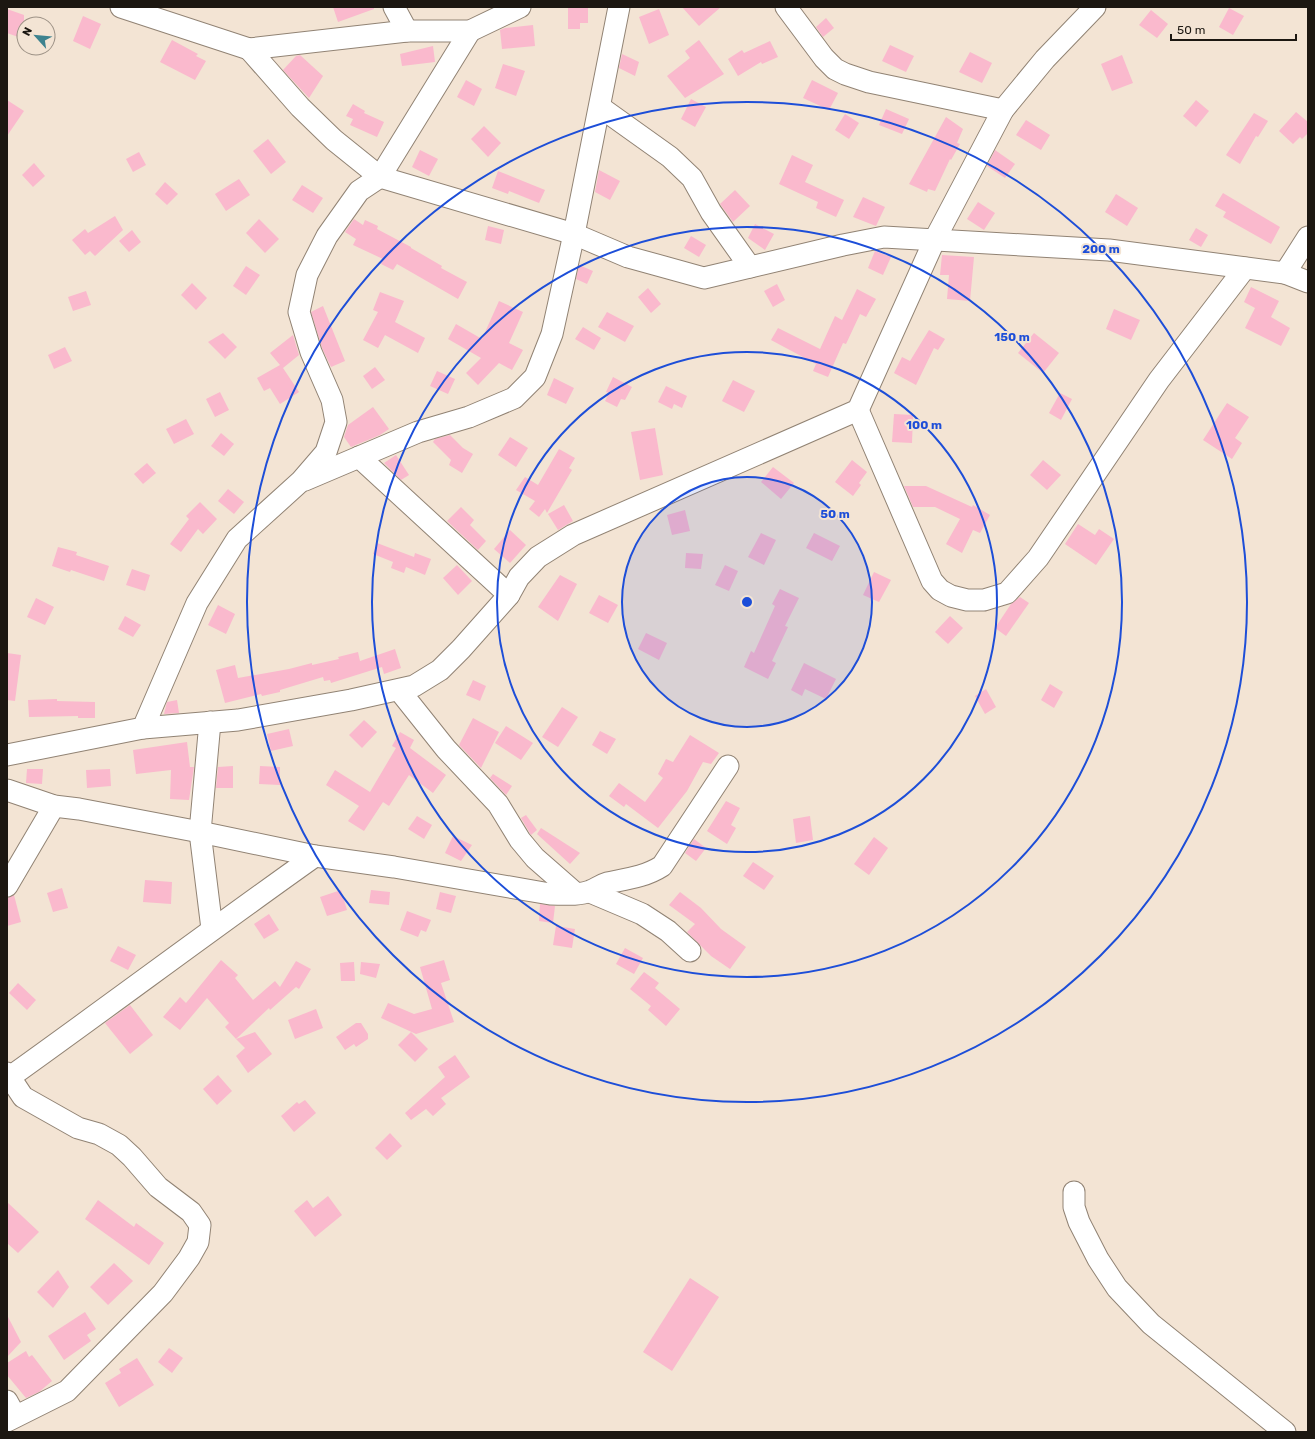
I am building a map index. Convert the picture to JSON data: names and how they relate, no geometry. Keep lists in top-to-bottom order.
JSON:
{
  "scale_bar": "50 m",
  "north": "top left",
  "rings": [
    "200 m",
    "150 m",
    "100 m",
    "50 m"
  ]
}
